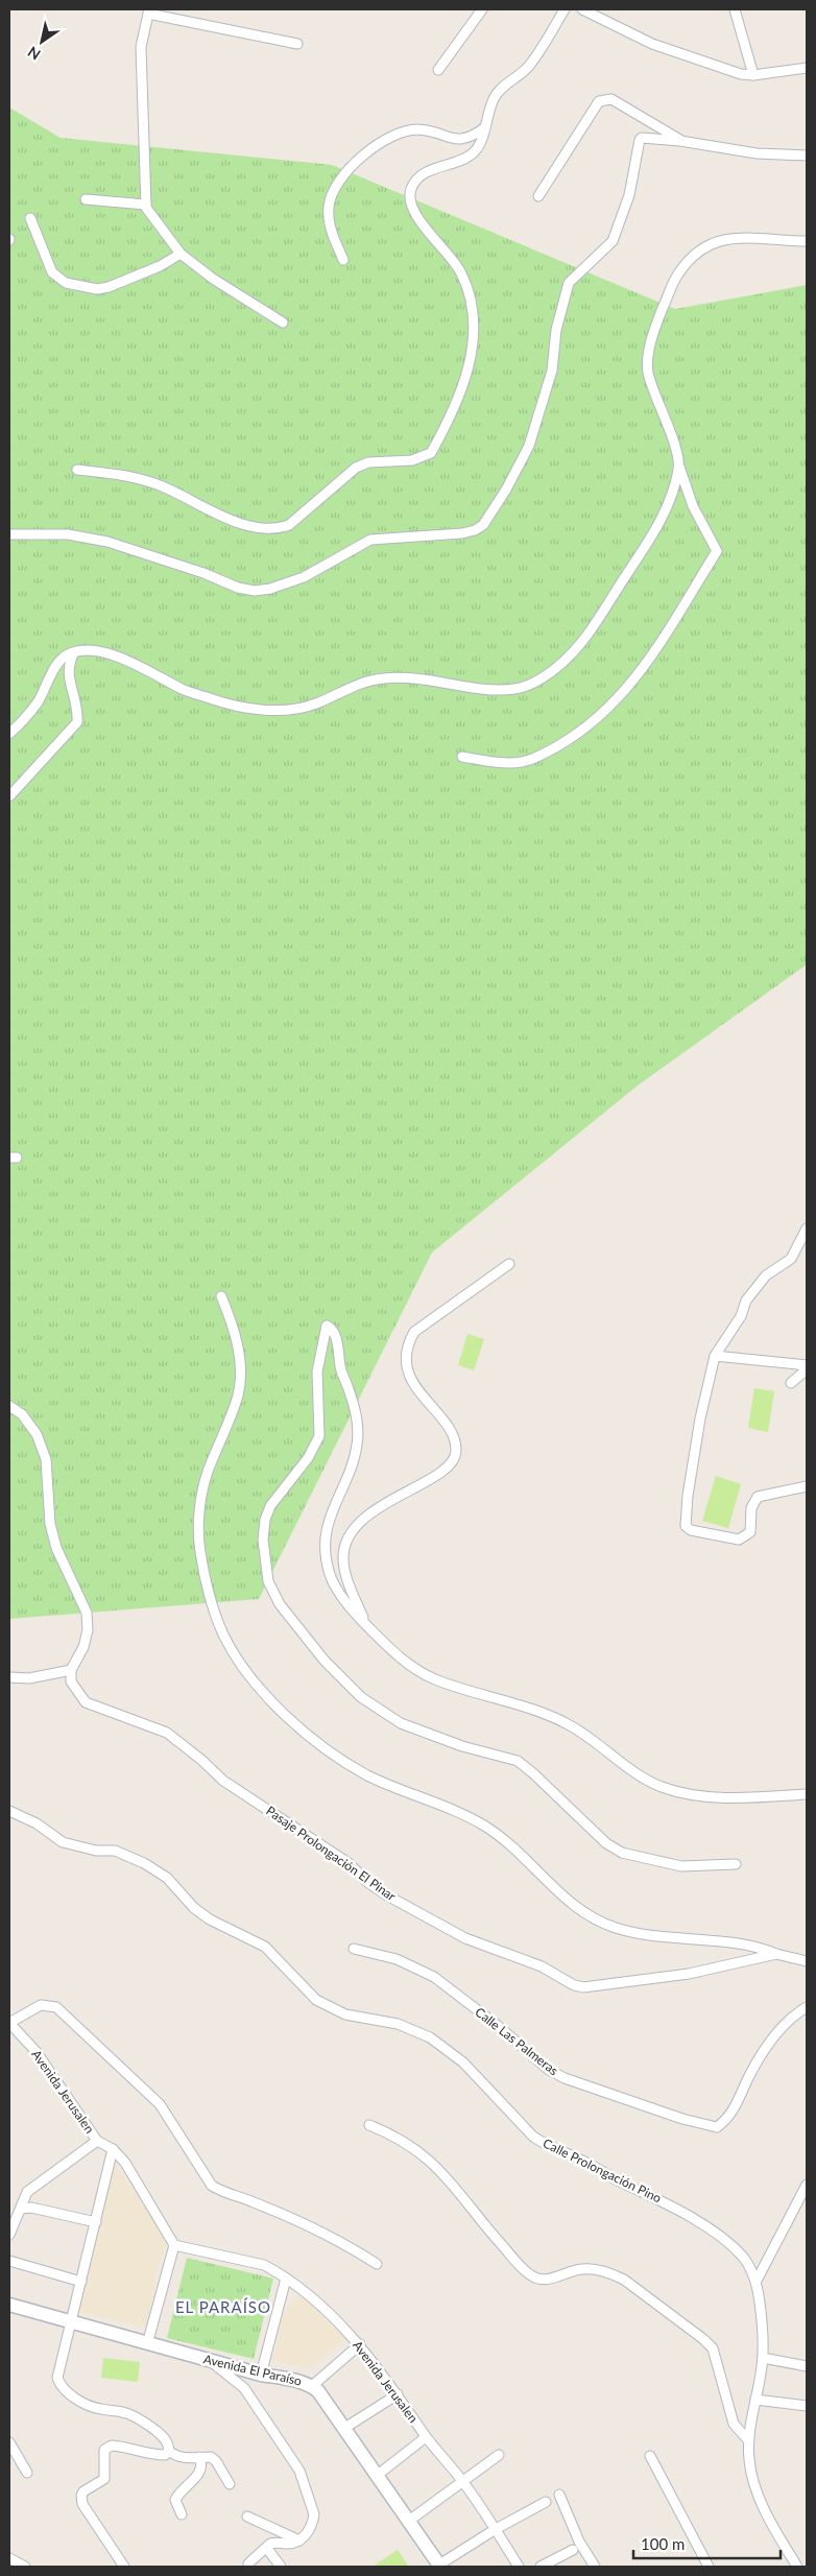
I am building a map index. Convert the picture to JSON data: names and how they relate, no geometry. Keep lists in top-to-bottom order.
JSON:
{
  "streets": {
    "street": [
      "Pasaje Prolongación El Pinar",
      "Calle Las Palmeras",
      "Avenida Jerusalen",
      "Calle Prolongación Pino",
      "Avenida El Paraíso"
    ]
  },
  "districts": ["EL PARAÍSO"],
  "scale_bar": "100 m",
  "north": "bottom left"
}
